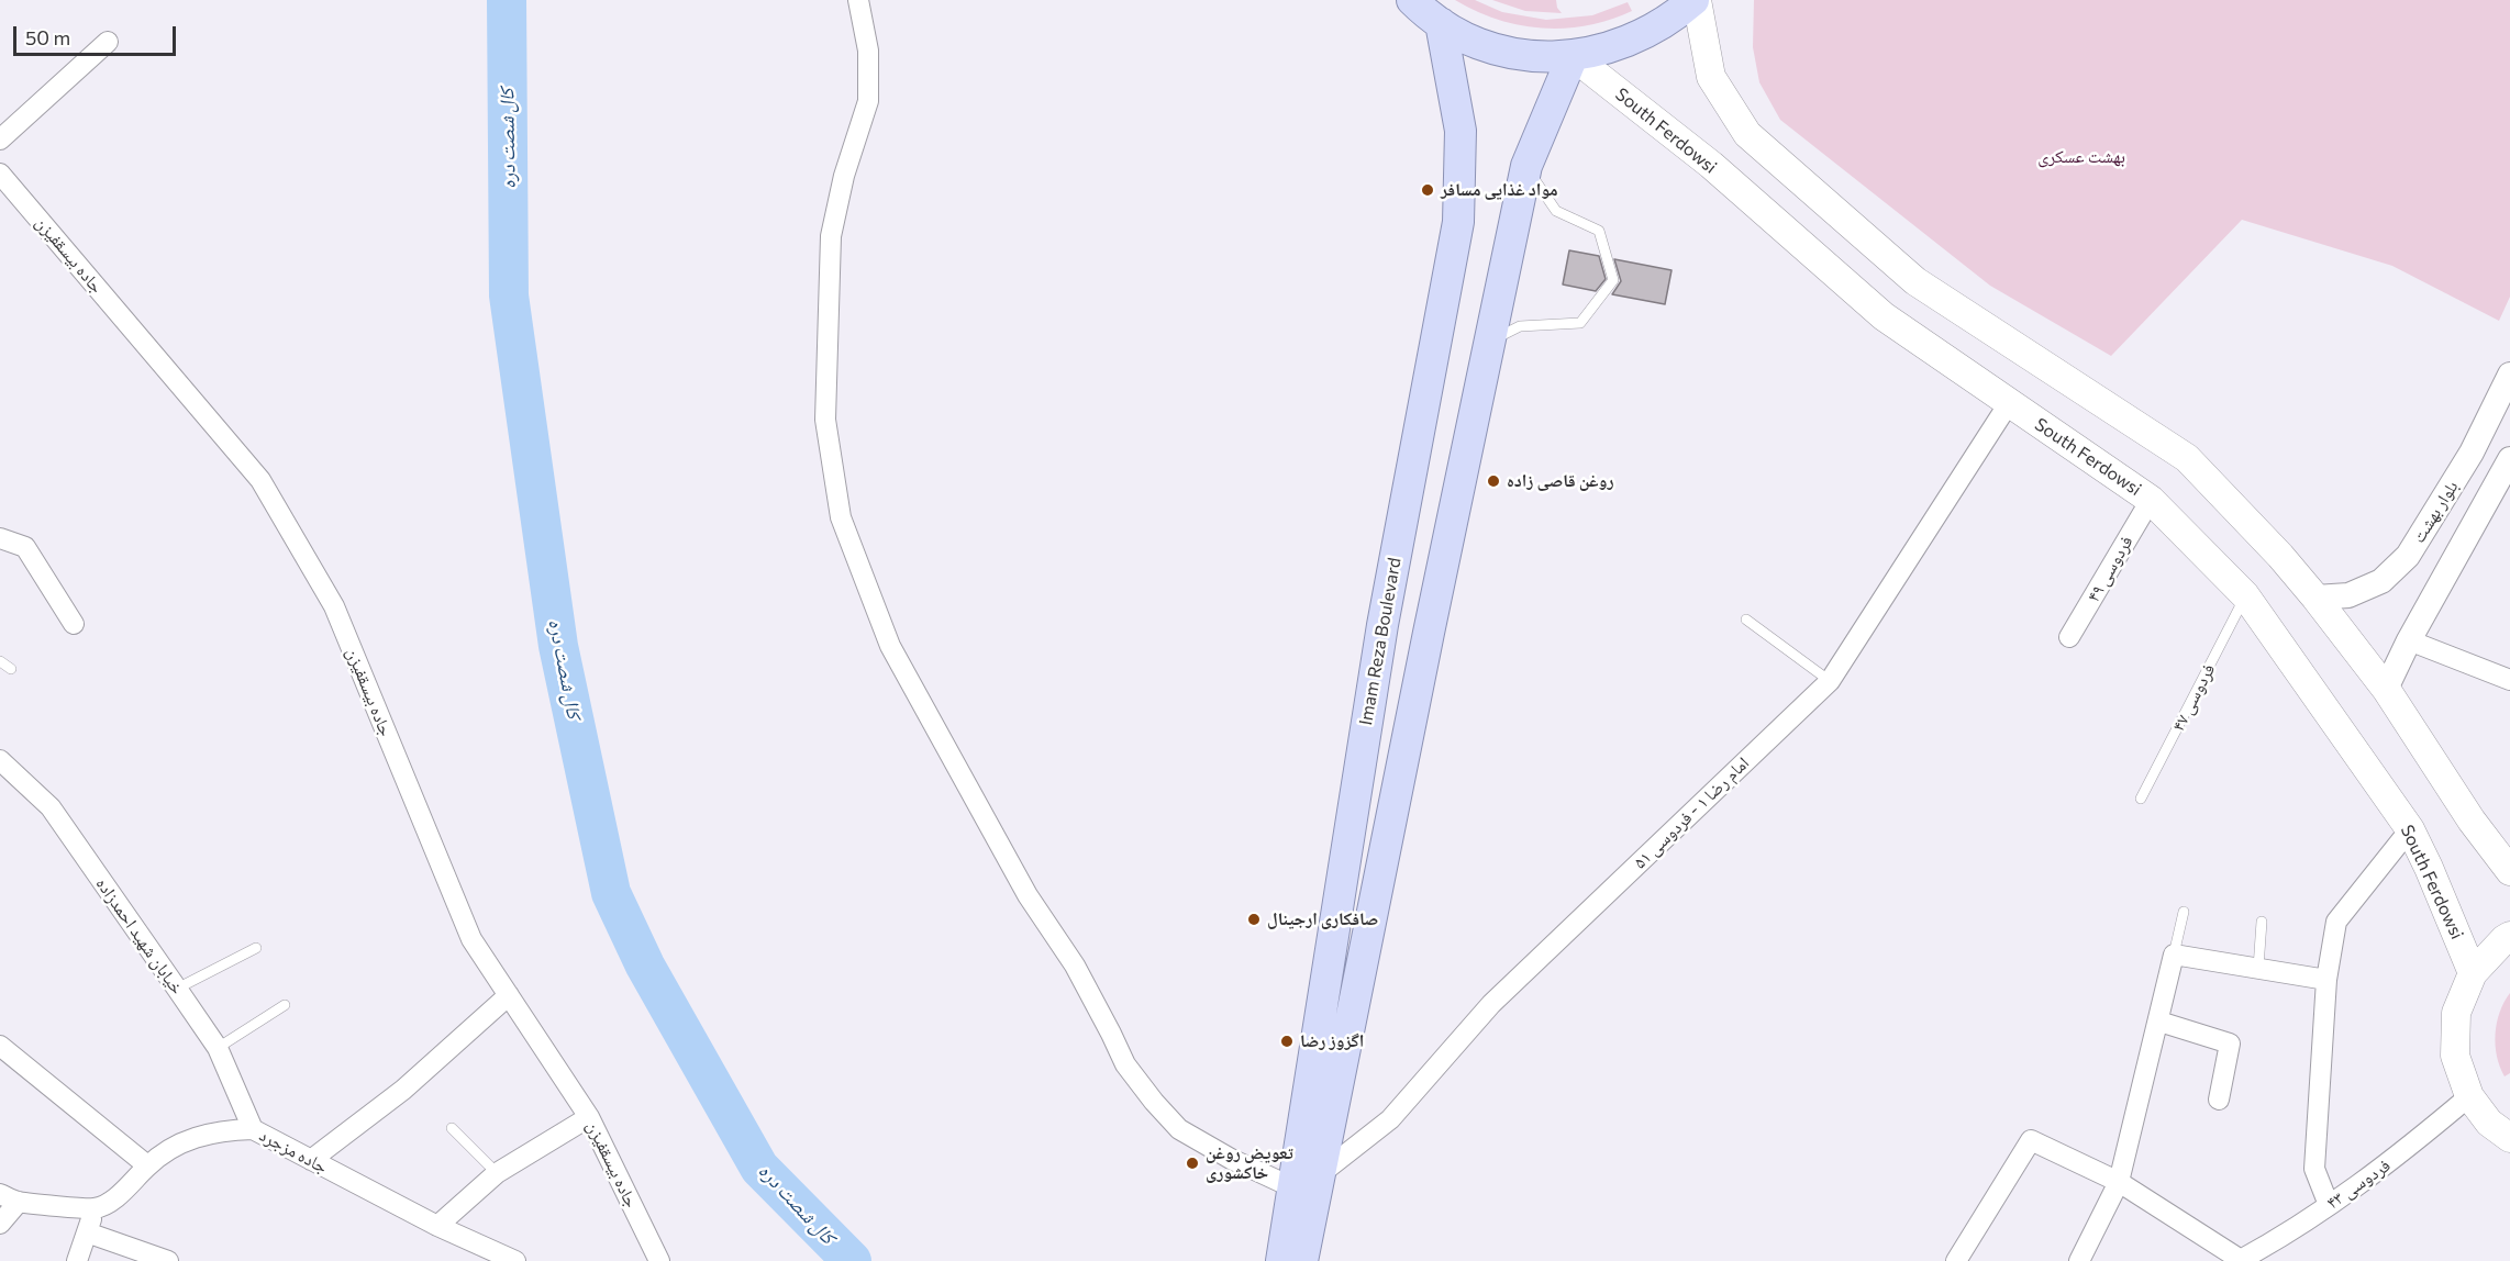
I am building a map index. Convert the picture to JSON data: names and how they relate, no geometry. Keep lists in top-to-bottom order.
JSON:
{
  "streets": {
    "main road": ["South Ferdowsi", "Imam Reza Boulevard"],
    "street": [
      "جاده بیسقفیزن",
      "بلوار بهشت",
      "فردوسی ۴۹",
      "امام رضا ۱ - فردوسی ۵۱",
      "خیابان شهید احمدزاده",
      "جاده مزجرد",
      "فردوسی ۴۳"
    ],
    "lane": ["فردوسی ۴۷"]
  },
  "crossings": [
    ["South Ferdowsi", "فردوسی ۴۹"],
    ["South Ferdowsi", "Imam Reza Boulevard"],
    ["South Ferdowsi", "فردوسی ۴۷"],
    ["South Ferdowsi", "امام رضا ۱ - فردوسی ۵۱"],
    ["Imam Reza Boulevard", "امام رضا ۱ - فردوسی ۵۱"],
    ["خیابان شهید احمدزاده", "جاده مزجرد"]
  ],
  "water": ["کال شصت دره"],
  "parks": ["بهشت عسکری"],
  "places": [
    "مواد غذایی مسافر",
    "روغن قاصی زاده",
    "صافکاری ارجینال",
    "اگزوز رضا",
    "تعویض روغن خاکشوری"
  ],
  "scale_bar": "50 m"
}
